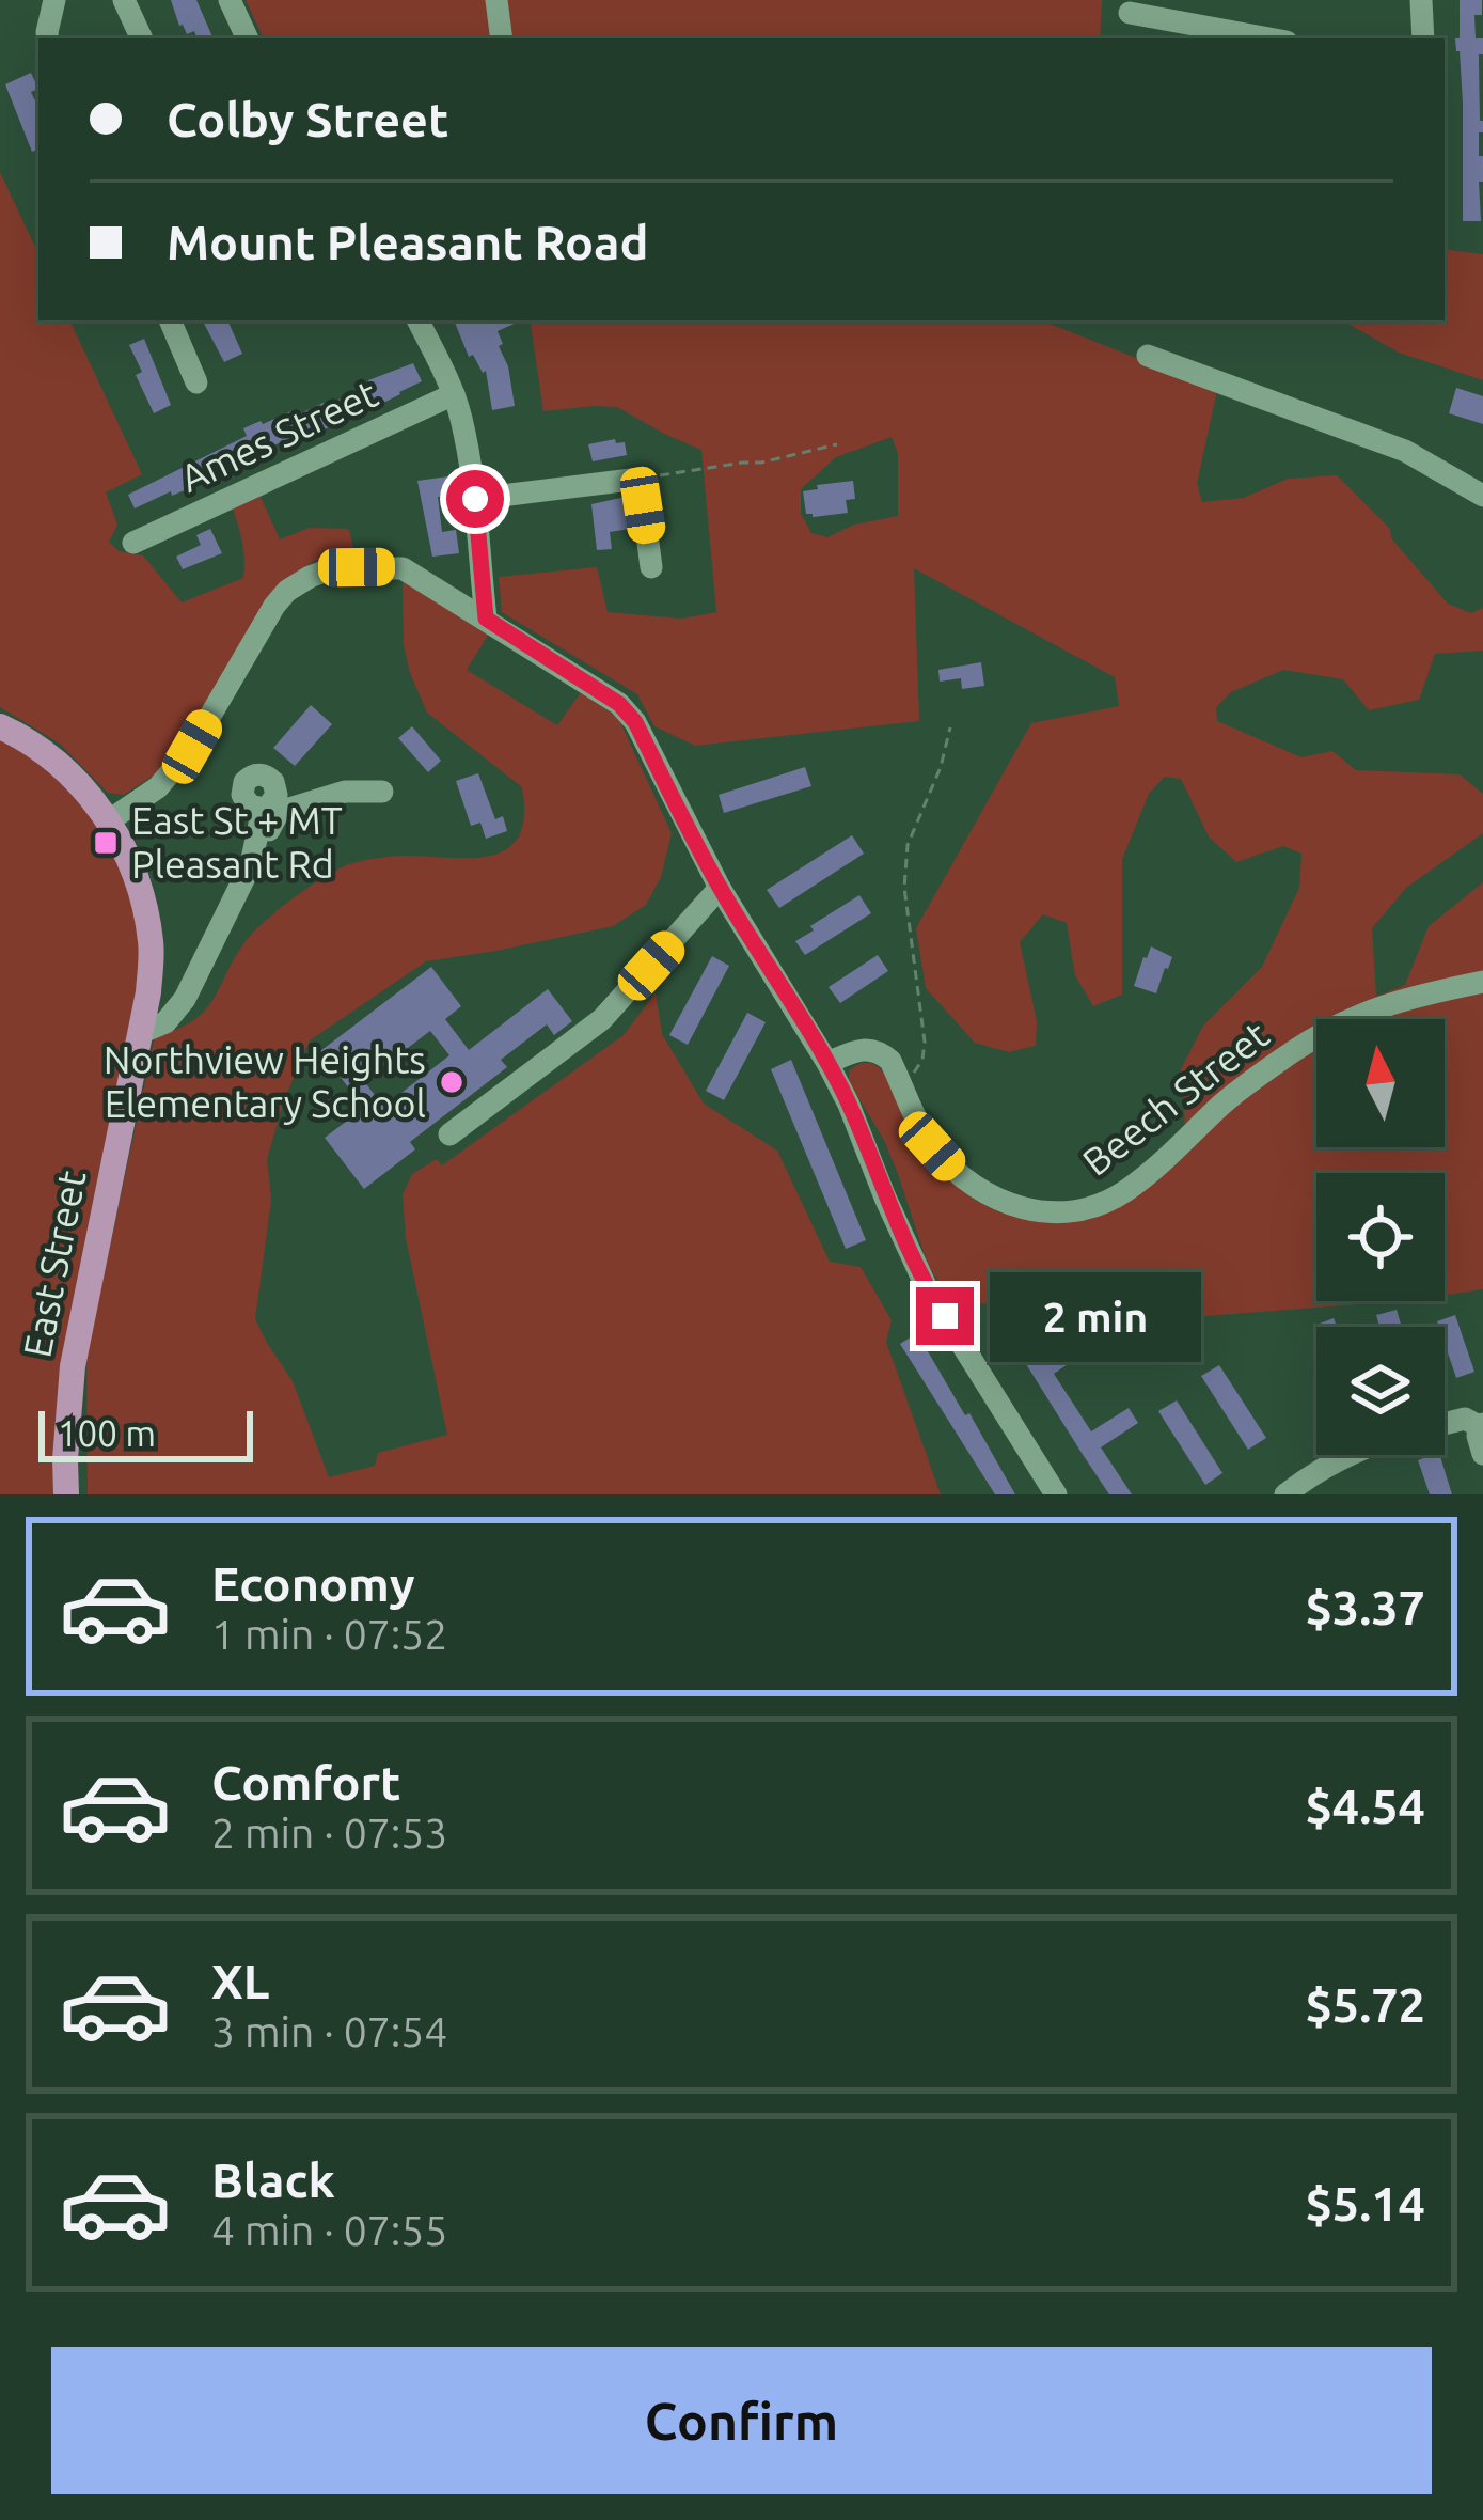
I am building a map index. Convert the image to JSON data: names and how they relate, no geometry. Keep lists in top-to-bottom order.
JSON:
{
  "streets": {
    "main road": ["East Street"],
    "street": ["Ames Street", "Beech Street"]
  },
  "places": {
    "transit": ["East St + MT Pleasant Rd"],
    "other": ["Northview Heights Elementary School"]
  },
  "scale_bar": "100 m",
  "north": "top",
  "page": {
    "banner": ["Colby Street", "Mount Pleasant Road"],
    "bubble": "2 min",
    "scale": "100 m",
    "list": [
      {
        "name": "Economy",
        "note": "1 min · 07:52",
        "value": "$3.37"
      },
      {
        "name": "Comfort",
        "note": "2 min · 07:53",
        "value": "$4.54"
      },
      {
        "name": "XL",
        "note": "3 min · 07:54",
        "value": "$5.72"
      },
      {
        "name": "Black",
        "note": "4 min · 07:55",
        "value": "$5.14"
      }
    ],
    "buttons": "Confirm"
  }
}
